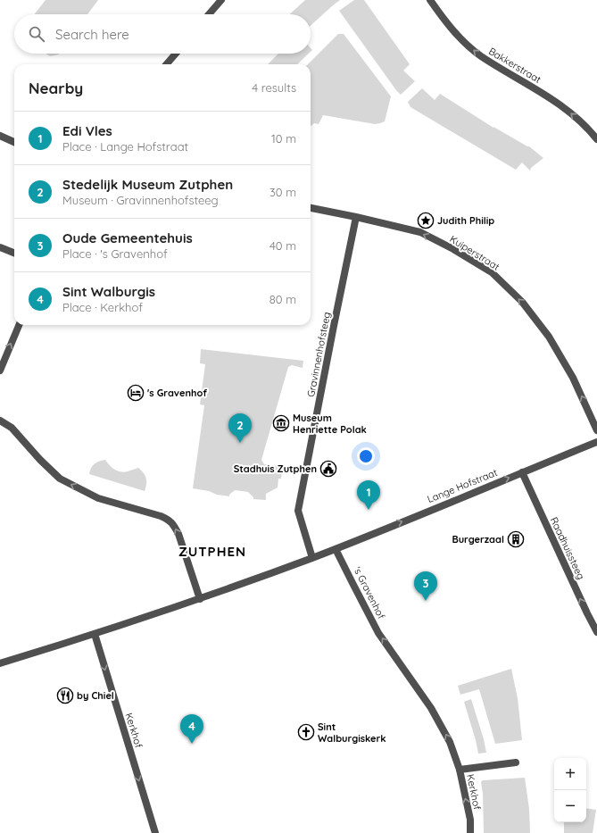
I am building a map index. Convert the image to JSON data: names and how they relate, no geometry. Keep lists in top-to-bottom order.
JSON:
{
  "streets": {
    "street": [
      "Bakkerstraat",
      "Kuiperstraat",
      "Gravinnenhofsteeg",
      "Lange Hofstraat",
      "Raadhuissteeg",
      "'s Gravenhof",
      "Kerkhof"
    ]
  },
  "crossings": [
    ["Kuiperstraat", "Gravinnenhofsteeg"],
    ["Lange Hofstraat", "Raadhuissteeg"],
    ["Lange Hofstraat", "'s Gravenhof"],
    ["'s Gravenhof", "Kerkhof"]
  ],
  "one_way": [
    "Bakkerstraat",
    "Kuiperstraat",
    "Lange Hofstraat",
    "Raadhuissteeg",
    "'s Gravenhof"
  ],
  "districts": ["ZUTPHEN"],
  "places": {
    "place": ["Judith Philip"],
    "hotel": ["'s Gravenhof"],
    "museum": ["Museum Henriette Polak"],
    "public building": ["Stadhuis Zutphen"],
    "building": ["Burgerzaal"],
    "restaurant": ["by Chiel"],
    "church": ["Sint Walburgiskerk"]
  },
  "page": {
    "search": "Search here",
    "heading": ["Nearby", "4 results"],
    "list": [
      {
        "mark": "1",
        "name": "Edi Vles",
        "note": "Place · Lange Hofstraat",
        "value": "10 m"
      },
      {
        "mark": "2",
        "name": "Stedelijk Museum Zutphen",
        "note": "Museum · Gravinnenhofsteeg",
        "value": "30 m"
      },
      {
        "mark": "3",
        "name": "Oude Gemeentehuis",
        "note": "Place · 's Gravenhof",
        "value": "40 m"
      },
      {
        "mark": "4",
        "name": "Sint Walburgis",
        "note": "Place · Kerkhof",
        "value": "80 m"
      }
    ],
    "pins": [
      "2",
      "1",
      "3",
      "4"
    ],
    "map_buttons": ["+", "−"]
  }
}
